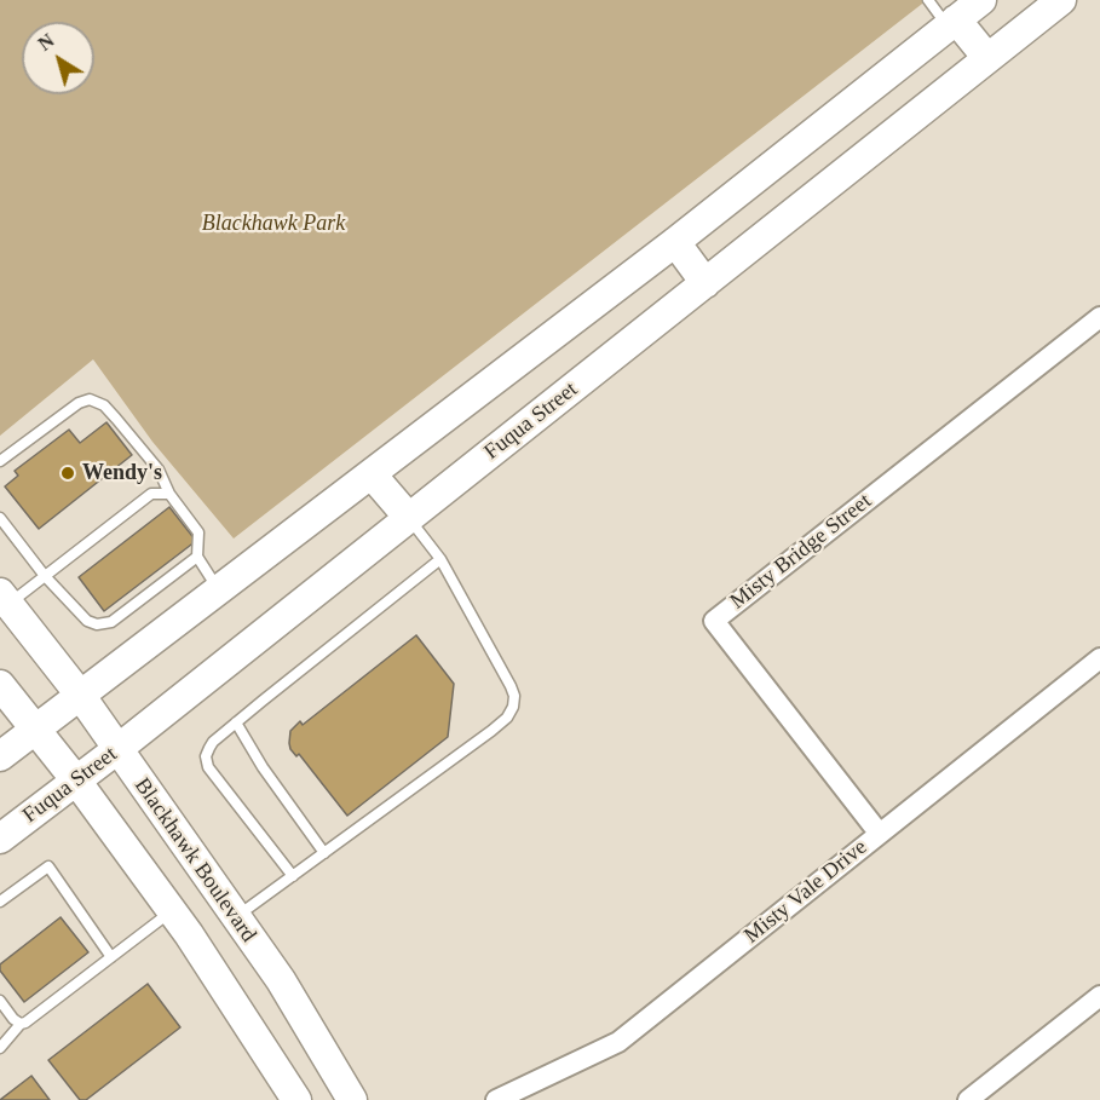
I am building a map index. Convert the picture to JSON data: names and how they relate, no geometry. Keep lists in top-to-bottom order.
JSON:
{
  "streets": {
    "main road": ["Fuqua Street", "Blackhawk Boulevard"],
    "street": ["Misty Bridge Street", "Misty Vale Drive"]
  },
  "crossings": [
    ["Fuqua Street", "Blackhawk Boulevard"],
    ["Misty Bridge Street", "Misty Vale Drive"]
  ],
  "parks": ["Blackhawk Park"],
  "places": ["Wendy's"],
  "north": "top left"
}
